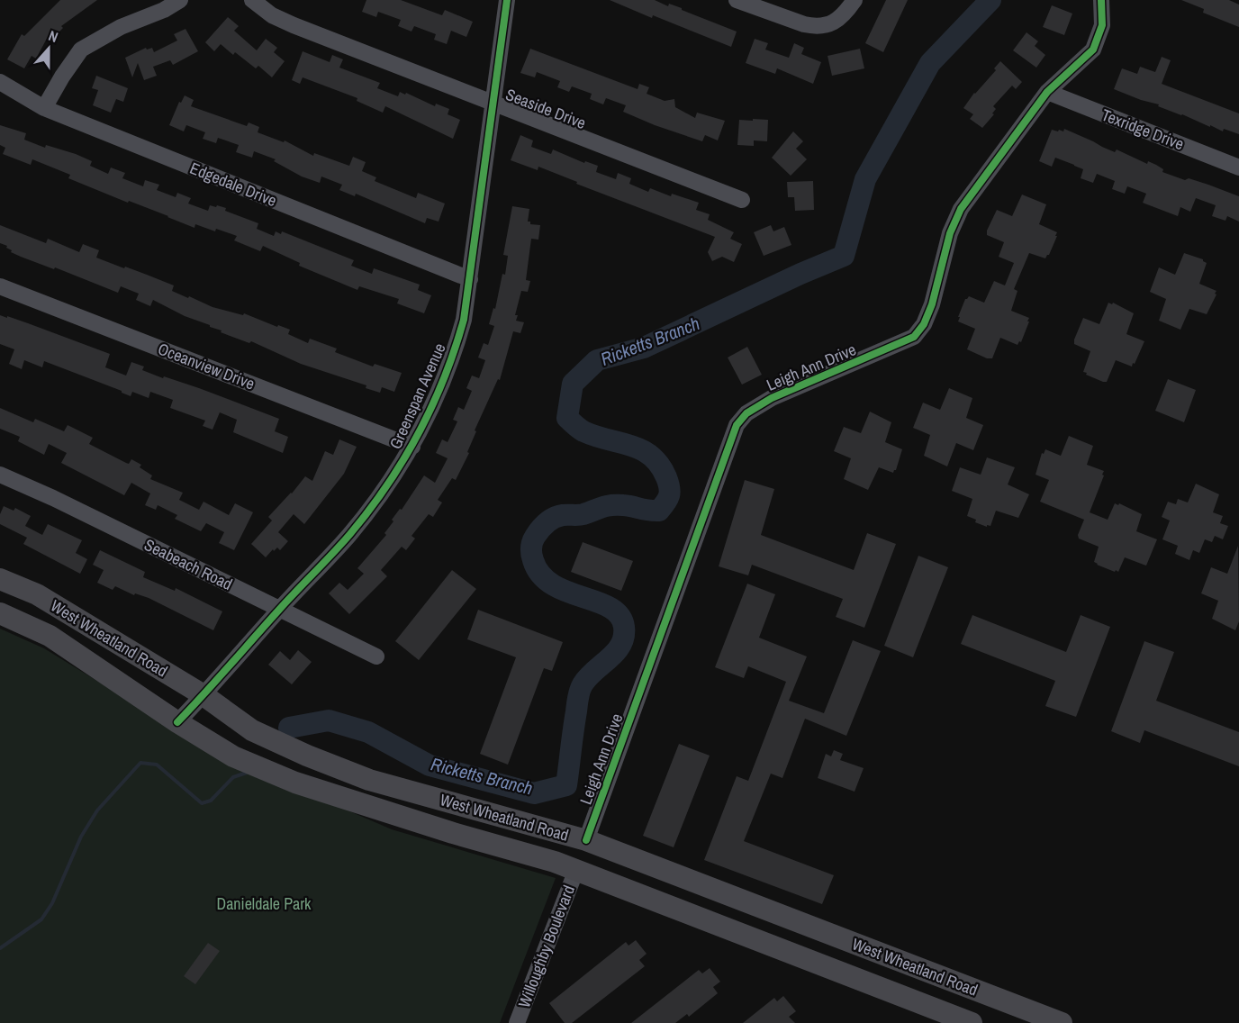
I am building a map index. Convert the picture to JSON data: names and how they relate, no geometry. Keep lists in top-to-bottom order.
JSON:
{
  "streets": {
    "main road": ["West Wheatland Road"],
    "street": [
      "Seaside Drive",
      "Texridge Drive",
      "Edgedale Drive",
      "Oceanview Drive",
      "Leigh Ann Drive",
      "Greenspan Avenue",
      "Seabeach Road",
      "Willoughby Boulevard"
    ]
  },
  "crossings": [
    ["Seaside Drive", "Greenspan Avenue"],
    ["Texridge Drive", "Leigh Ann Drive"],
    ["Edgedale Drive", "Greenspan Avenue"],
    ["Oceanview Drive", "Greenspan Avenue"],
    ["Leigh Ann Drive", "West Wheatland Road"],
    ["Greenspan Avenue", "Seabeach Road"],
    ["Greenspan Avenue", "West Wheatland Road"],
    ["West Wheatland Road", "Willoughby Boulevard"]
  ],
  "water": ["Ricketts Branch"],
  "parks": ["Danieldale Park"],
  "north": "top"
}
